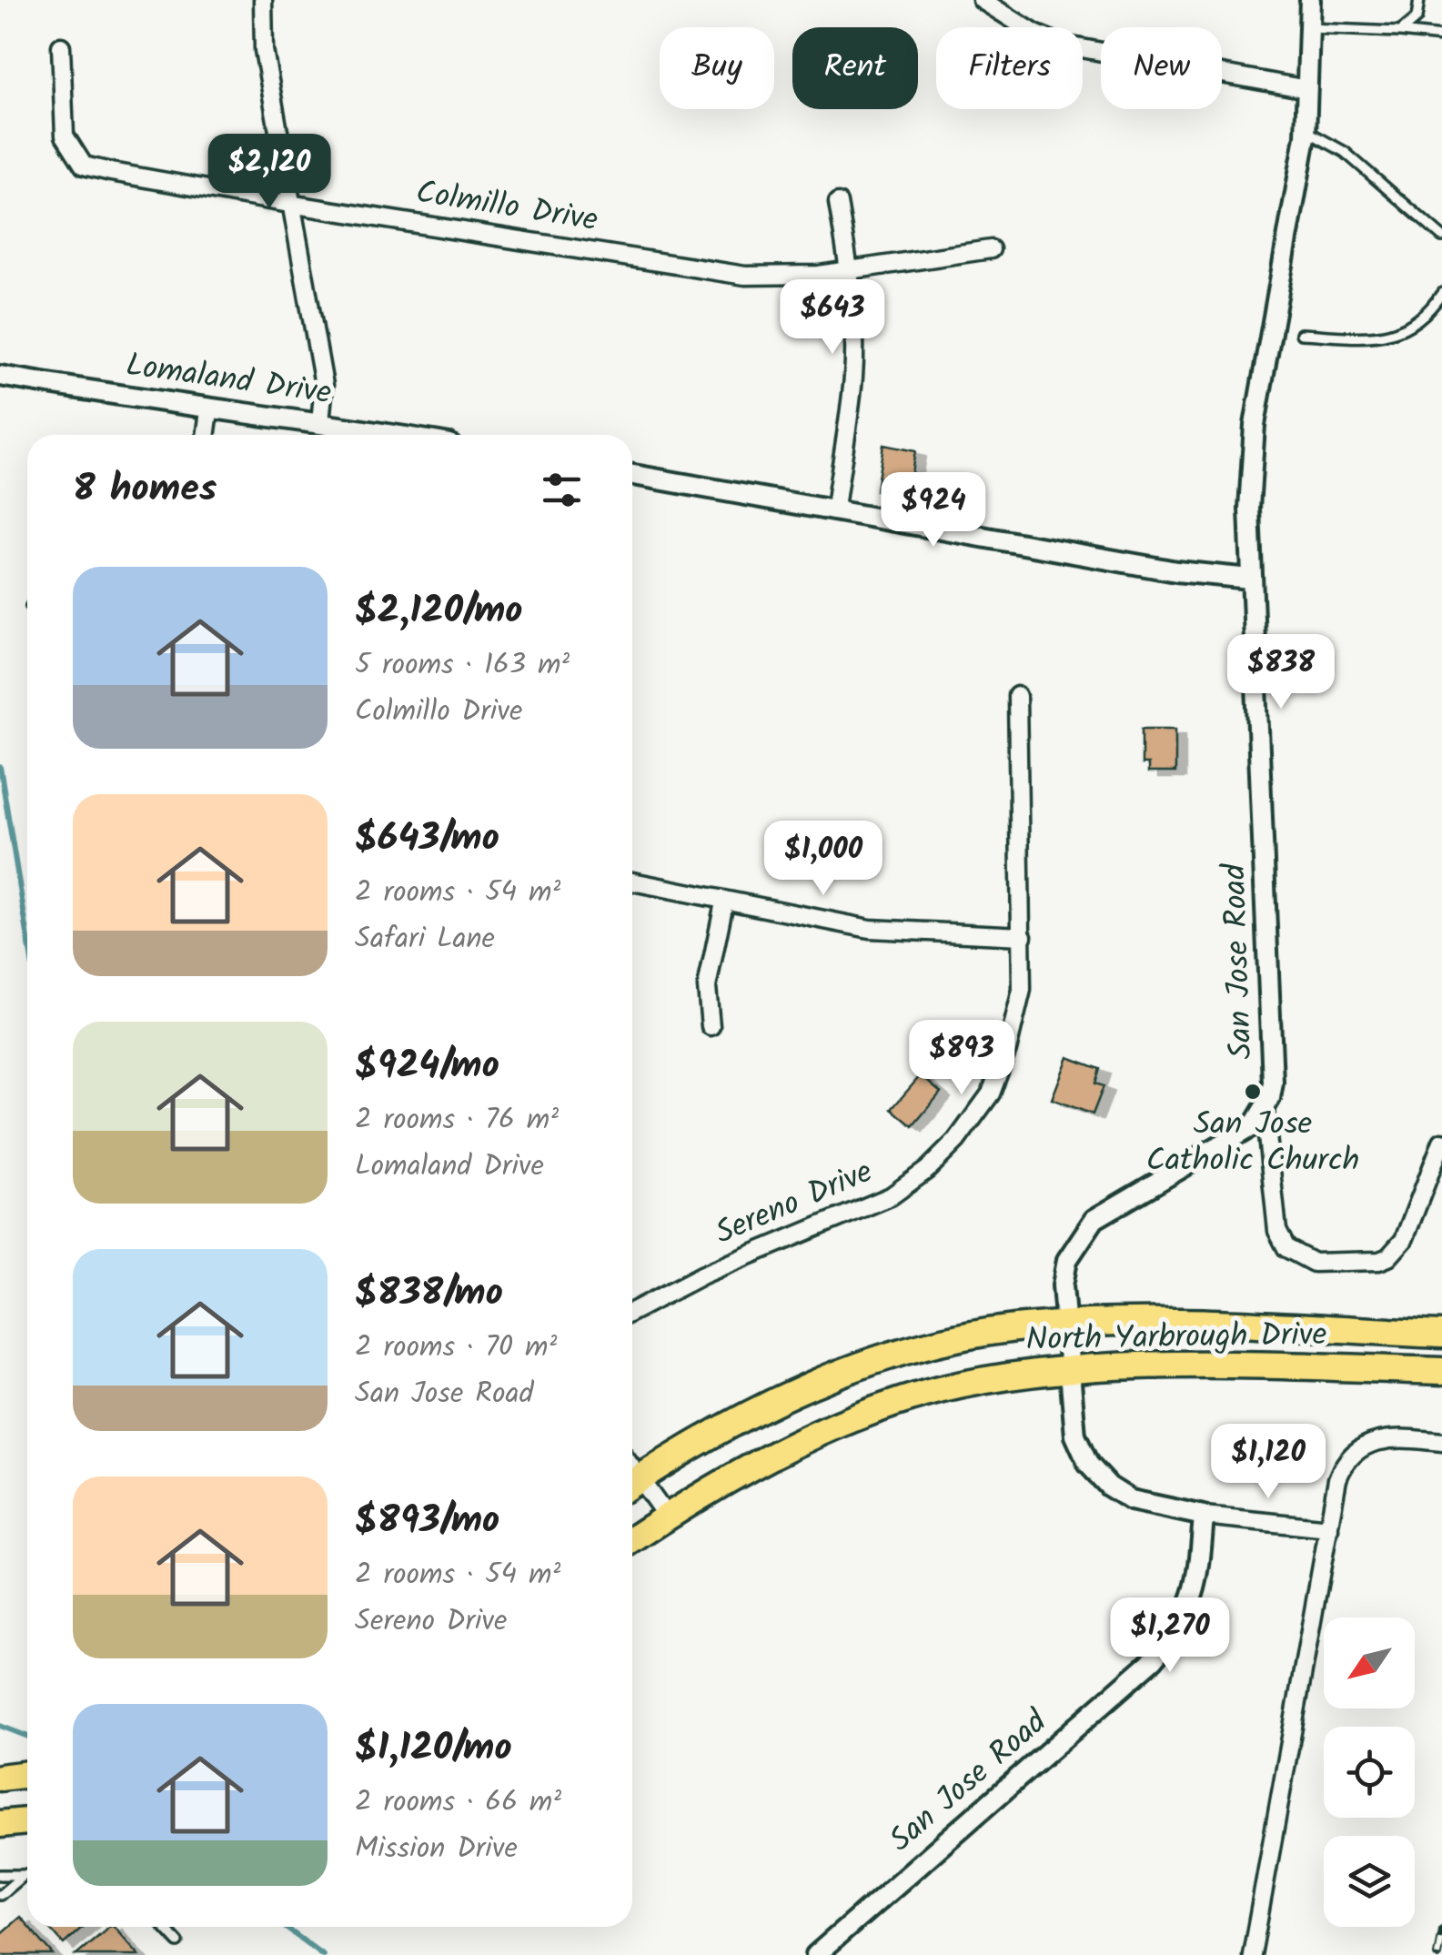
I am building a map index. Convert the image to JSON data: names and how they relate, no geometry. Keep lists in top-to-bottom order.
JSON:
{
  "streets": {
    "main road": ["North Yarbrough Drive"],
    "street": [
      "Colmillo Drive",
      "Lomaland Drive",
      "San Jose Road",
      "Sereno Drive"
    ]
  },
  "places": ["San Jose Catholic Church"],
  "north": "bottom left",
  "page": {
    "chip": [
      "Buy",
      "Rent",
      "Filters",
      "New"
    ],
    "price": [
      "$2,120",
      "$643",
      "$924",
      "$838",
      "$1,000",
      "$893",
      "$1,120",
      "$1,270"
    ],
    "heading": "8 homes",
    "list": [
      {
        "name": "$2,120/mo",
        "note": "5 rooms · 163 m² · Colmillo Drive"
      },
      {
        "name": "$643/mo",
        "note": "2 rooms · 54 m² · Safari Lane"
      },
      {
        "name": "$924/mo",
        "note": "2 rooms · 76 m² · Lomaland Drive"
      },
      {
        "name": "$838/mo",
        "note": "2 rooms · 70 m² · San Jose Road"
      },
      {
        "name": "$893/mo",
        "note": "2 rooms · 54 m² · Sereno Drive"
      },
      {
        "name": "$1,120/mo",
        "note": "2 rooms · 66 m² · Mission Drive"
      }
    ]
  }
}
